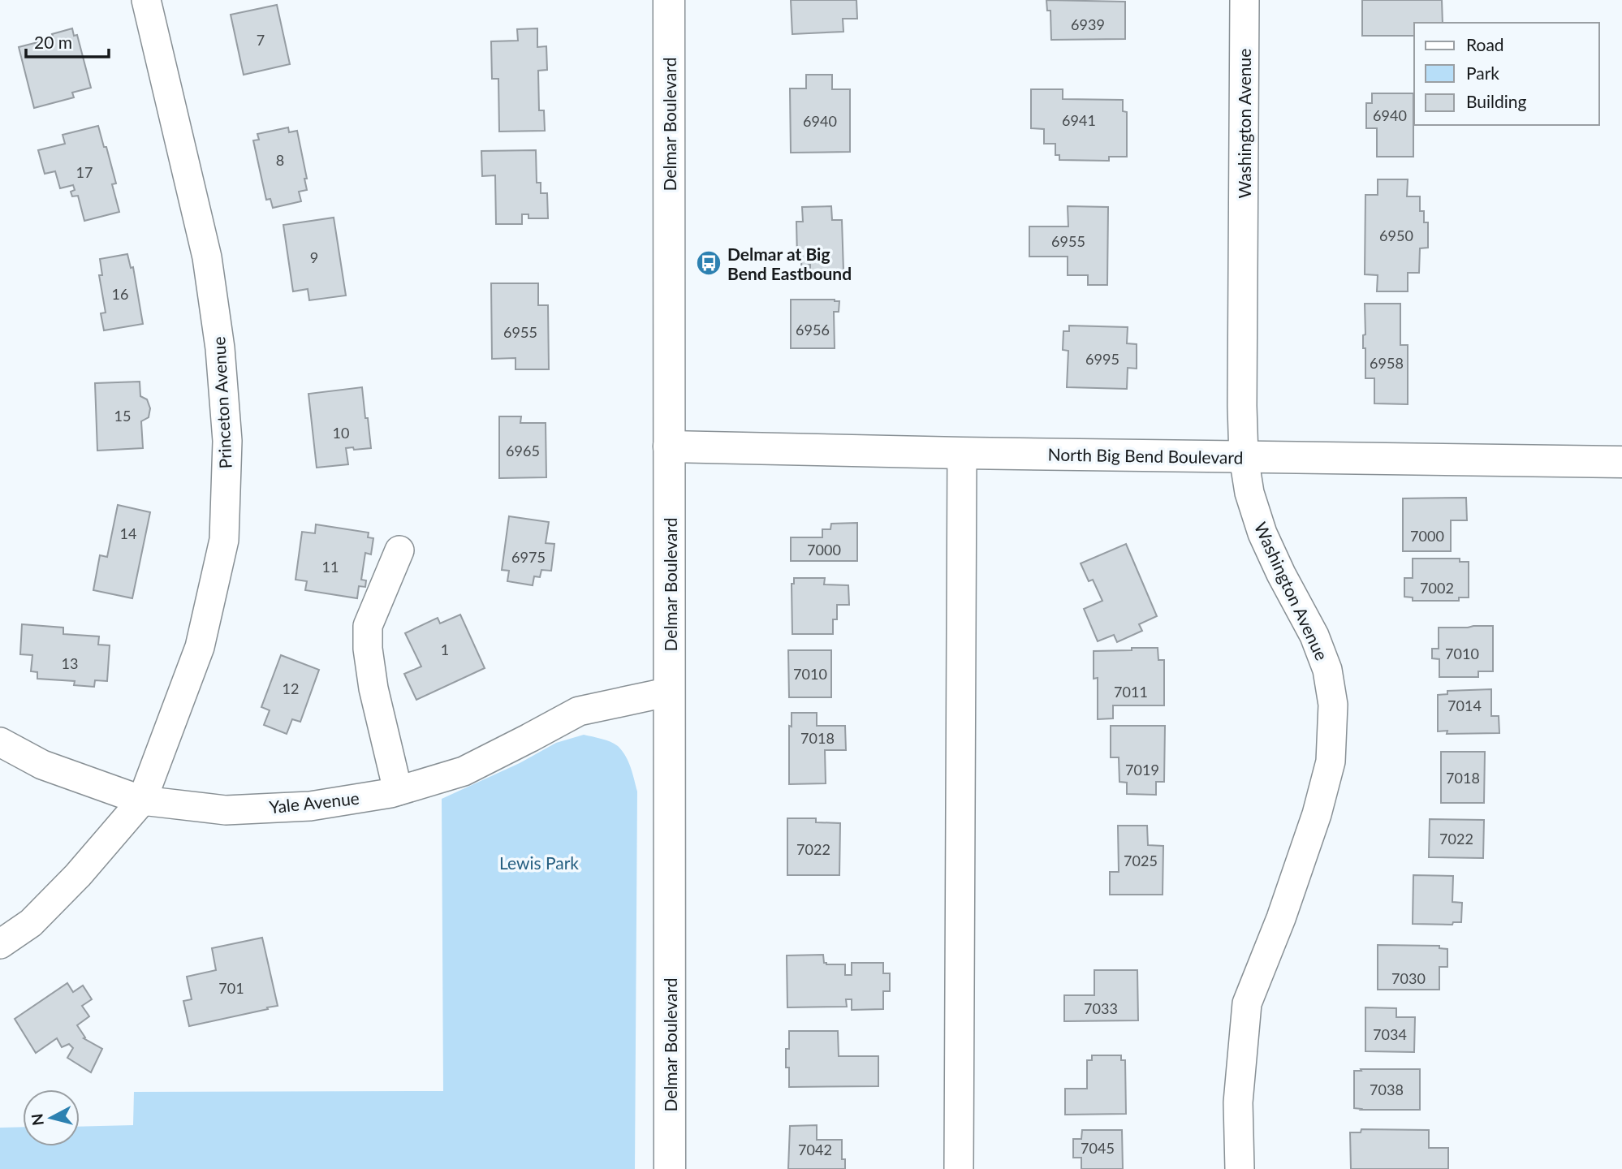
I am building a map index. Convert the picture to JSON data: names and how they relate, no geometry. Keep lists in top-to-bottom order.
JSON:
{
  "streets": {
    "main road": ["Delmar Boulevard", "North Big Bend Boulevard"],
    "street": ["Washington Avenue", "Princeton Avenue", "Yale Avenue"]
  },
  "crossings": [
    ["Washington Avenue", "North Big Bend Boulevard"],
    ["Delmar Boulevard", "North Big Bend Boulevard"],
    ["Delmar Boulevard", "Yale Avenue"],
    ["Princeton Avenue", "Yale Avenue"]
  ],
  "parks": ["Lewis Park"],
  "places": {
    "bus stop": ["Delmar at Big Bend Eastbound"]
  },
  "house_numbers": [
    "6939",
    "7",
    "6940",
    "6941",
    "6940",
    "8",
    "17",
    "6950",
    "6955",
    "9",
    "16",
    "6956",
    "6955",
    "6995",
    "6958",
    "15",
    "10",
    "6965",
    "14",
    "7000",
    "7000",
    "6975",
    "11",
    "7002",
    "1",
    "7010",
    "13",
    "7010",
    "12",
    "7011",
    "7014",
    "7018",
    "7019",
    "7018",
    "7022",
    "7022",
    "7025",
    "7030",
    "701",
    "7033",
    "7034",
    "7038",
    "7045",
    "7042"
  ],
  "legend": ["Road", "Park", "Building"],
  "scale_bar": "20 m",
  "north": "left"
}
